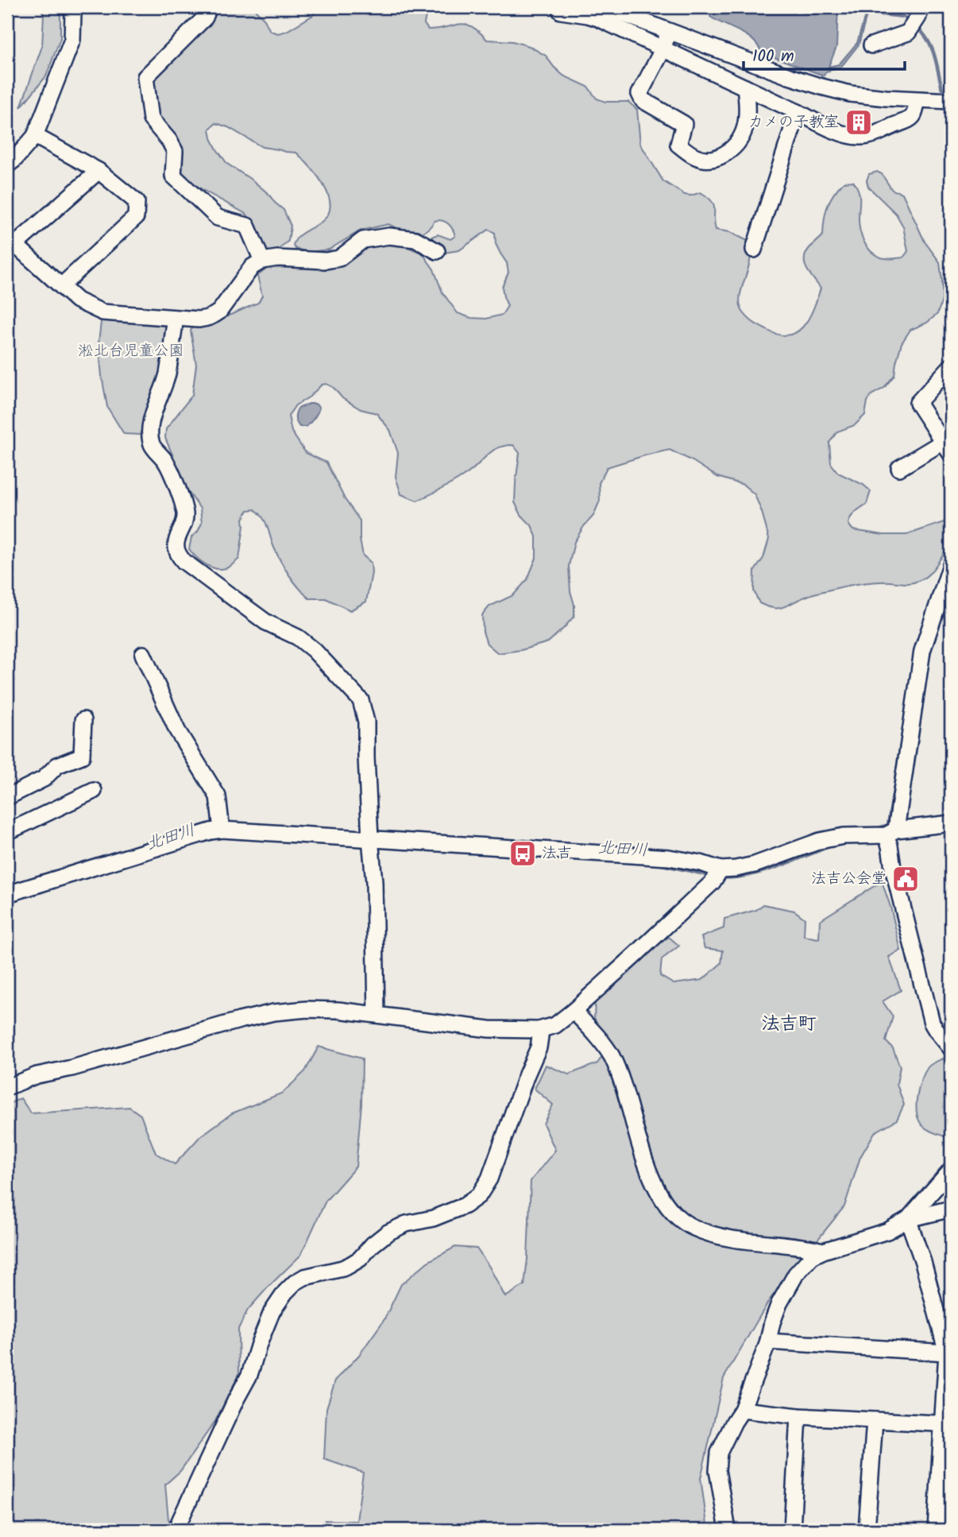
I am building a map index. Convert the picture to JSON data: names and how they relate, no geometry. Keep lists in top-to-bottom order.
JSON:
{
  "districts": ["法吉町"],
  "water": ["北田川"],
  "parks": ["淞北台児童公園"],
  "places": {
    "building": ["カメの子教室"],
    "bus stop": ["法吉"],
    "public building": ["法吉公会堂"]
  },
  "scale_bar": "100 m"
}
